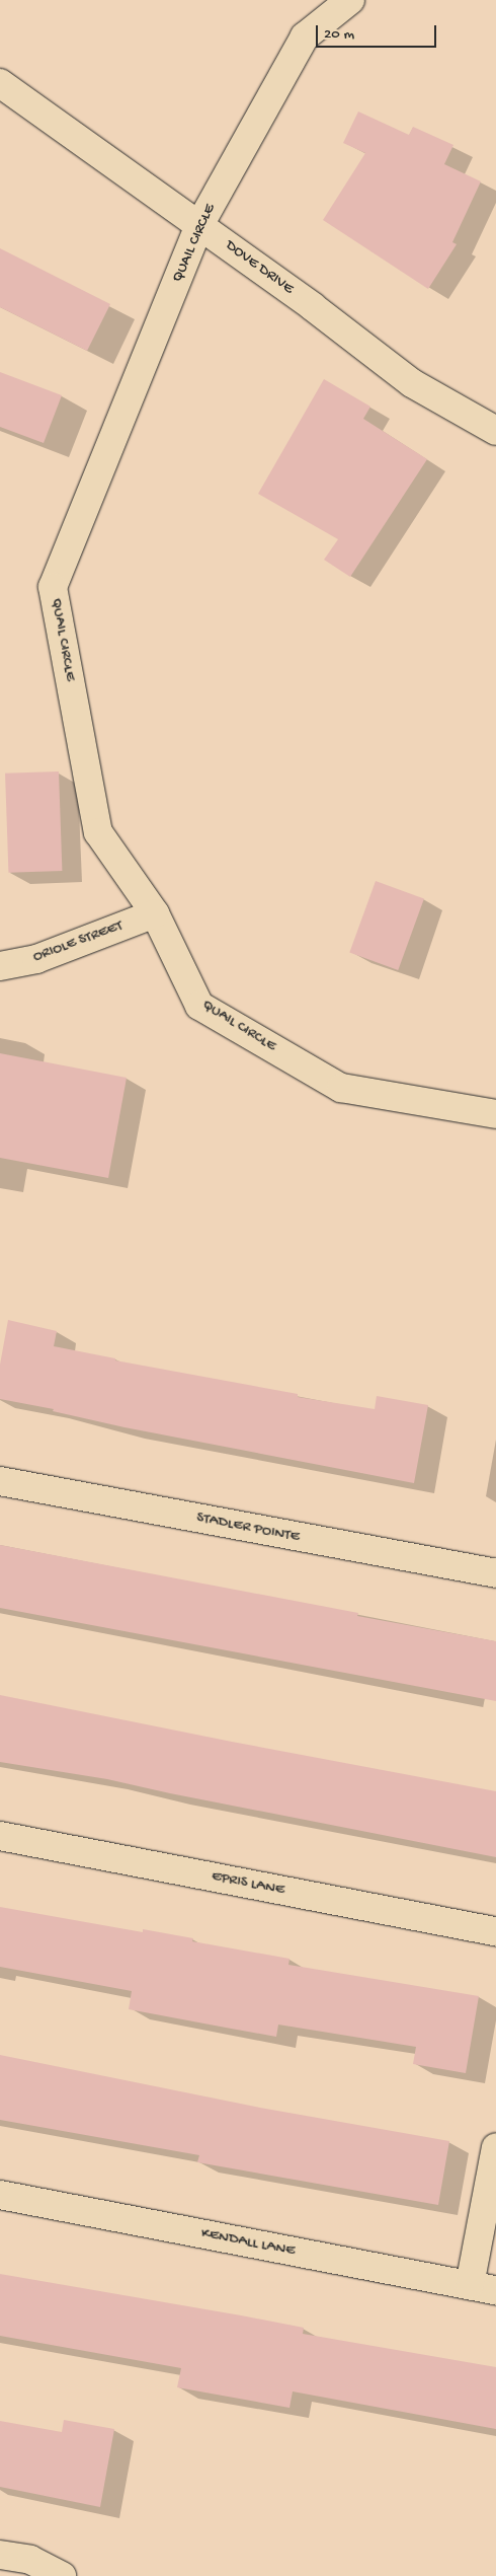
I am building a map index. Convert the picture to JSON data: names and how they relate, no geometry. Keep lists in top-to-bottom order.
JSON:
{
  "streets": {
    "street": [
      "QUAIL CIRCLE",
      "DOVE DRIVE",
      "ORIOLE STREET",
      "STADLER POINTE",
      "EPRIS LANE",
      "KENDALL LANE"
    ]
  },
  "crossings": [
    ["QUAIL CIRCLE", "DOVE DRIVE"],
    ["QUAIL CIRCLE", "ORIOLE STREET"]
  ],
  "scale_bar": "20 m"
}
